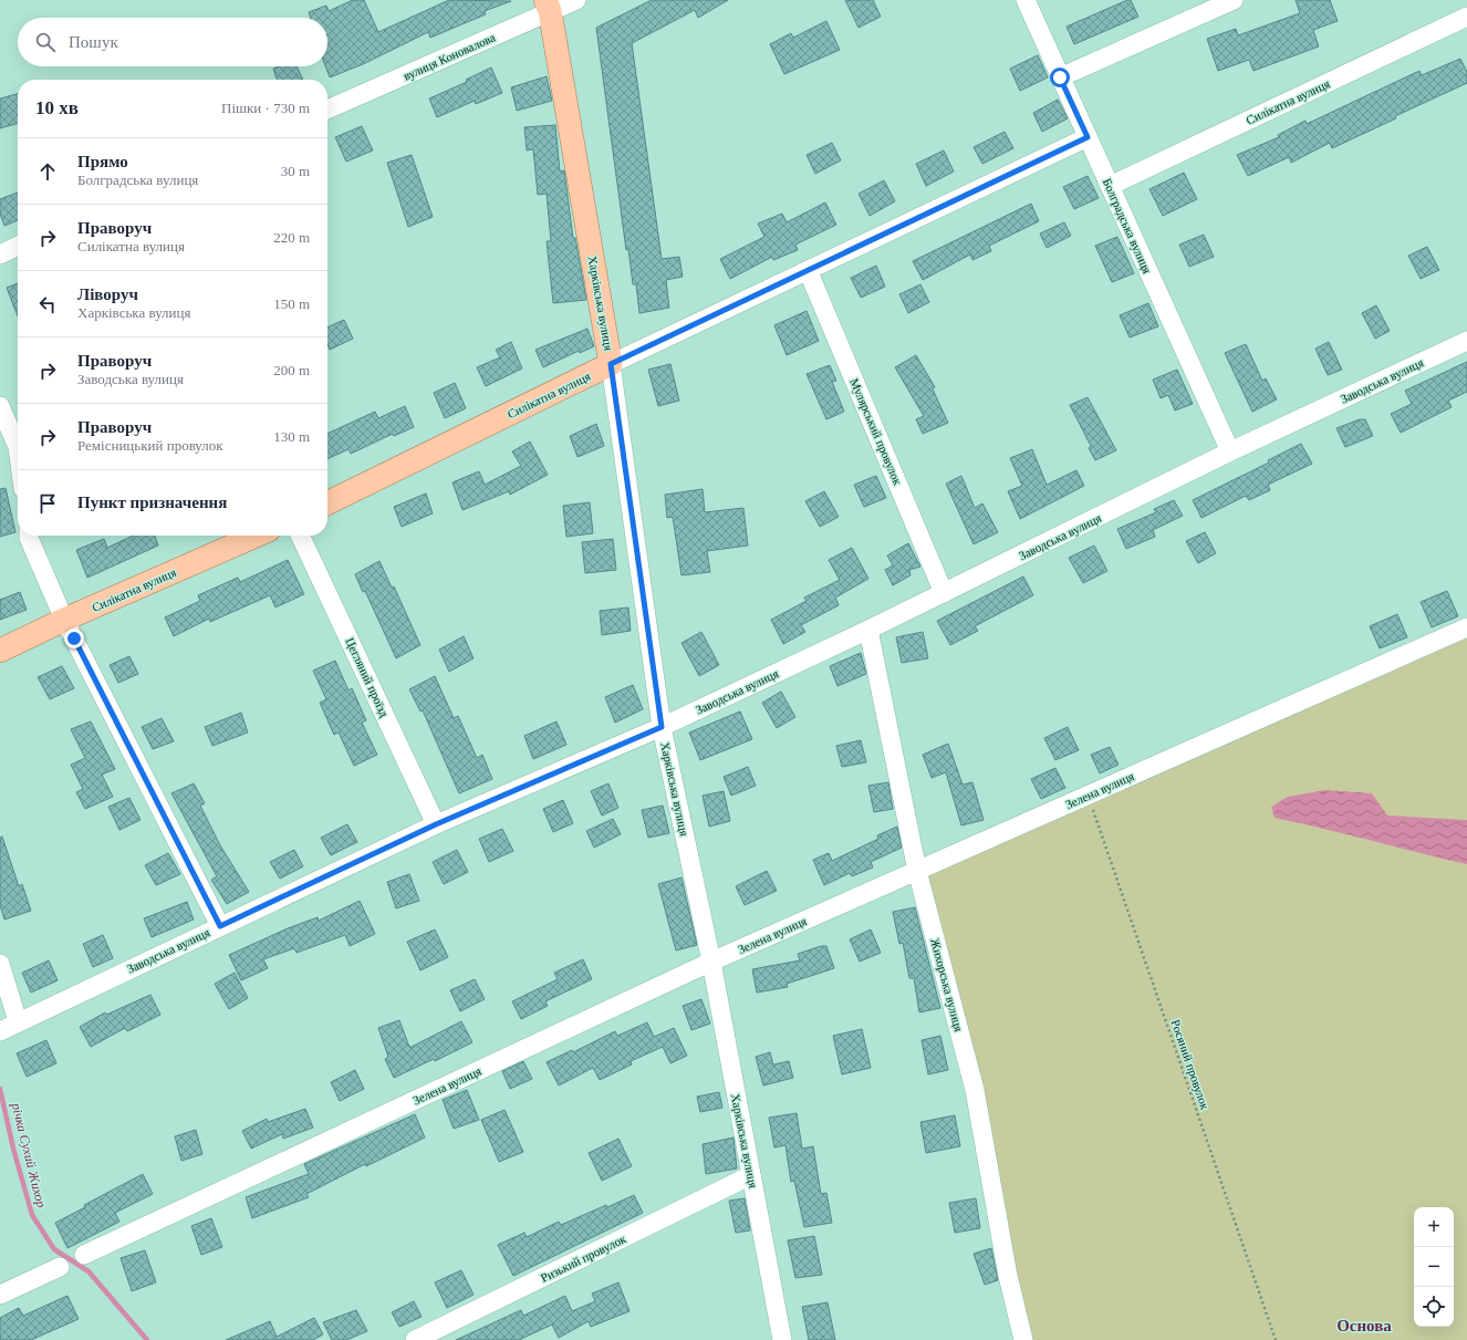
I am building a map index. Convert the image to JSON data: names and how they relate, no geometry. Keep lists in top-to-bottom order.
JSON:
{
  "streets": {
    "main road": ["Силікатна вулиця", "Харківська вулиця"],
    "street": [
      "вулиця Коновалова",
      "Болградська вулиця",
      "Заводська вулиця",
      "Мулярський провулок",
      "Цегляний проїзд",
      "Зелена вулиця",
      "Жихорська вулиця",
      "Ризький провулок"
    ],
    "path": ["Росяний провулок"]
  },
  "crossings": [
    ["вулиця Коновалова", "Харківська вулиця"],
    ["Силікатна вулиця", "Болградська вулиця"],
    ["Силікатна вулиця", "Харківська вулиця"],
    ["Силікатна вулиця", "Мулярський провулок"],
    ["Болградська вулиця", "Заводська вулиця"],
    ["Харківська вулиця", "Заводська вулиця"],
    ["Харківська вулиця", "Зелена вулиця"],
    ["Харківська вулиця", "Ризький провулок"],
    ["Заводська вулиця", "Мулярський провулок"],
    ["Заводська вулиця", "Цегляний проїзд"],
    ["Заводська вулиця", "Жихорська вулиця"],
    ["Зелена вулиця", "Жихорська вулиця"],
    ["Зелена вулиця", "Росяний провулок"]
  ],
  "districts": ["Основа"],
  "water": ["річка Сухий Жихор"],
  "page": {
    "search": "Пошук",
    "heading": ["10 хв", "Пішки · 730 m"],
    "list": [
      ["Прямо", "Болградська вулиця", "30 m"],
      ["Праворуч", "Силікатна вулиця", "220 m"],
      ["Ліворуч", "Харківська вулиця", "150 m"],
      ["Праворуч", "Заводська вулиця", "200 m"],
      ["Праворуч", "Ремісницький провулок", "130 m"],
      "Пункт призначення"
    ],
    "map_buttons": ["+", "−"]
  }
}
